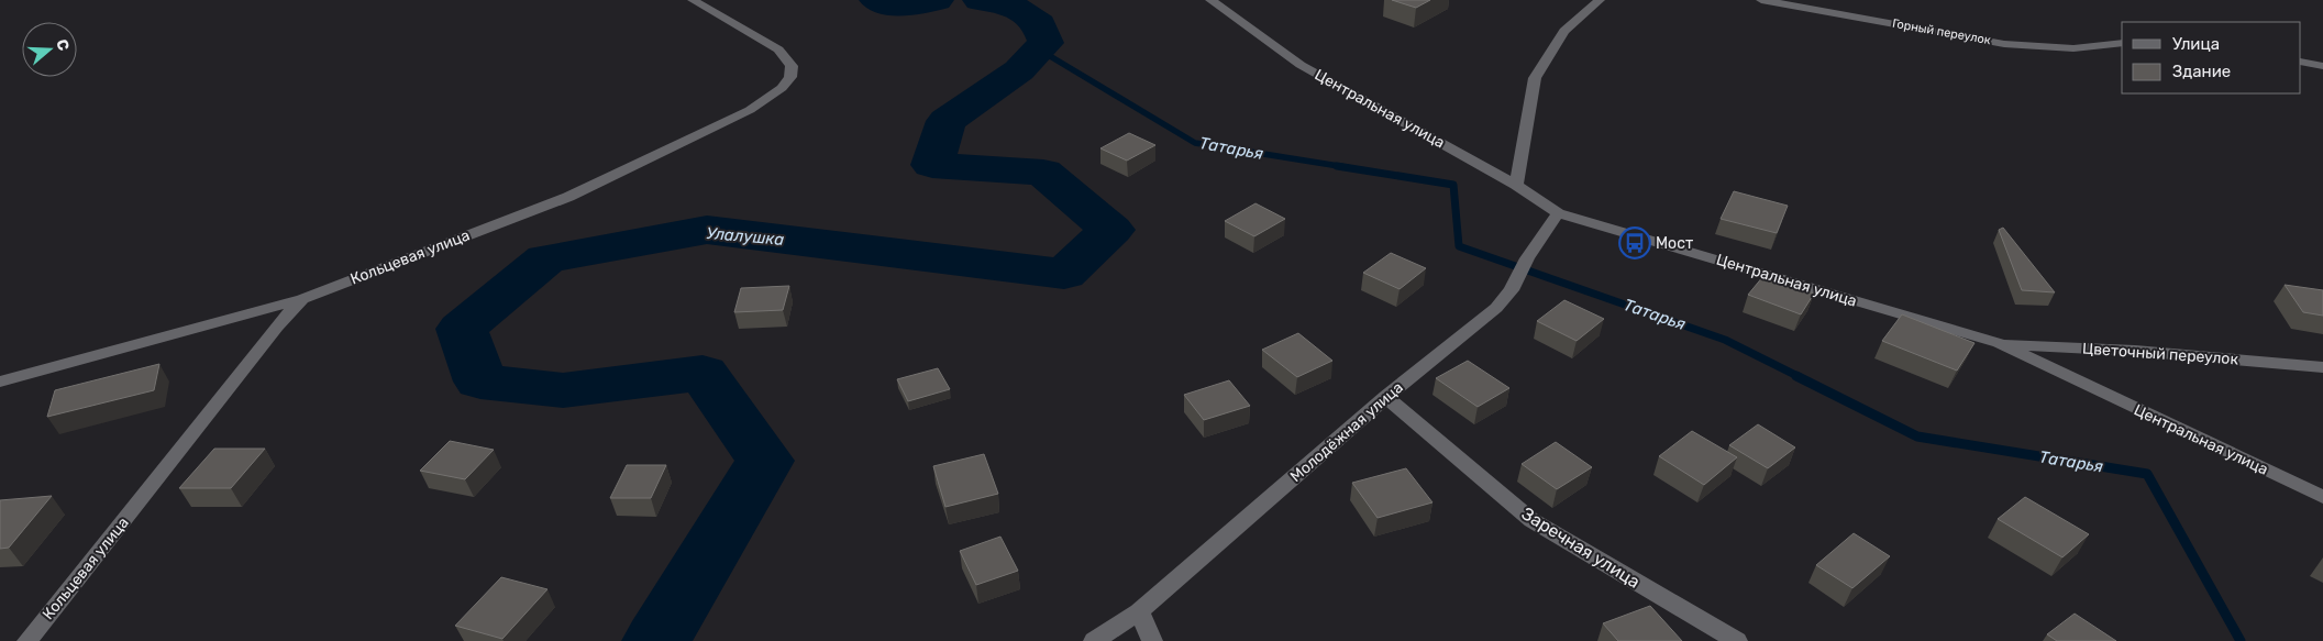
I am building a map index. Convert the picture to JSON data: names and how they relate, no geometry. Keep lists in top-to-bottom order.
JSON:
{
  "streets": {
    "street": [
      "Горный переулок",
      "Центральная улица",
      "Кольцевая улица",
      "Цветочный переулок",
      "Молодёжная улица",
      "Заречная улица"
    ]
  },
  "crossings": [
    ["Центральная улица", "Цветочный переулок"],
    ["Центральная улица", "Молодёжная улица"],
    ["Молодёжная улица", "Заречная улица"]
  ],
  "water": ["Татарья", "Улалушка"],
  "places": {
    "bus stop": ["Мост"]
  },
  "legend": ["Улица", "Здание"],
  "north": "right"
}
